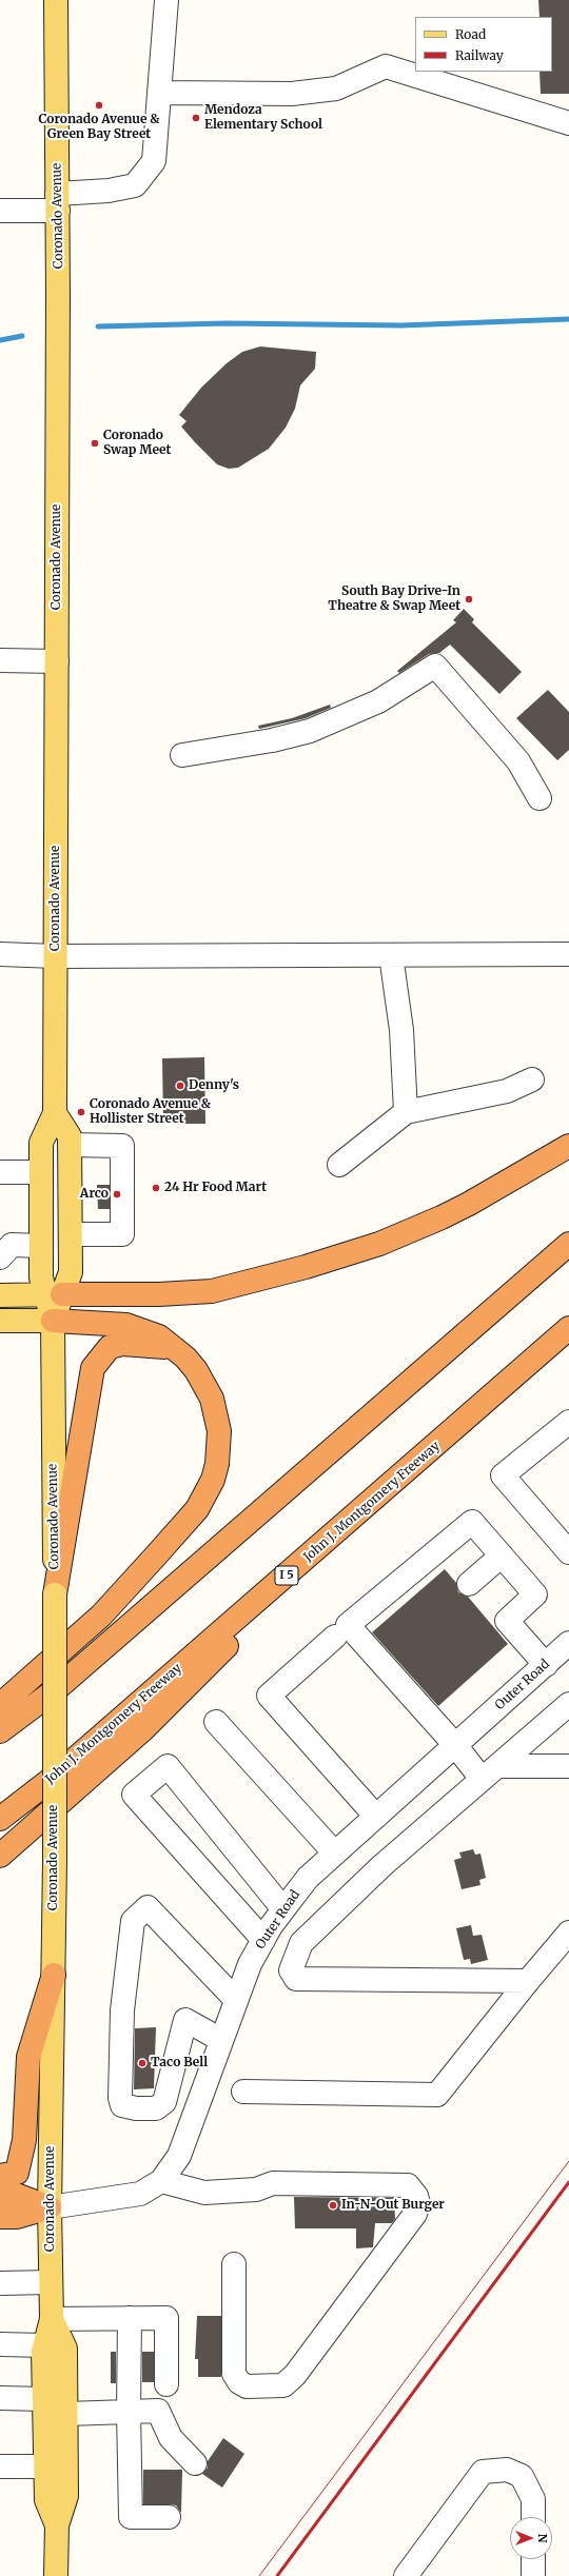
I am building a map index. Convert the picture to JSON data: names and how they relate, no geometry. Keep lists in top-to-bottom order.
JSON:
{
  "streets": {
    "highway": ["John J. Montgomery Freeway", "I 5"],
    "main road": ["Coronado Avenue"],
    "street": ["Outer Road"]
  },
  "crossings": [
    ["Coronado Avenue", "Outer Road"]
  ],
  "places": [
    "Coronado Avenue & Green Bay Street",
    "Mendoza Elementary School",
    "Coronado Swap Meet",
    "South Bay Drive-In Theatre & Swap Meet",
    "Denny's",
    "Coronado Avenue & Hollister Street",
    "24 Hr Food Mart",
    "Arco",
    "Taco Bell",
    "In-N-Out Burger"
  ],
  "legend": ["Road", "Railway"],
  "north": "right"
}
